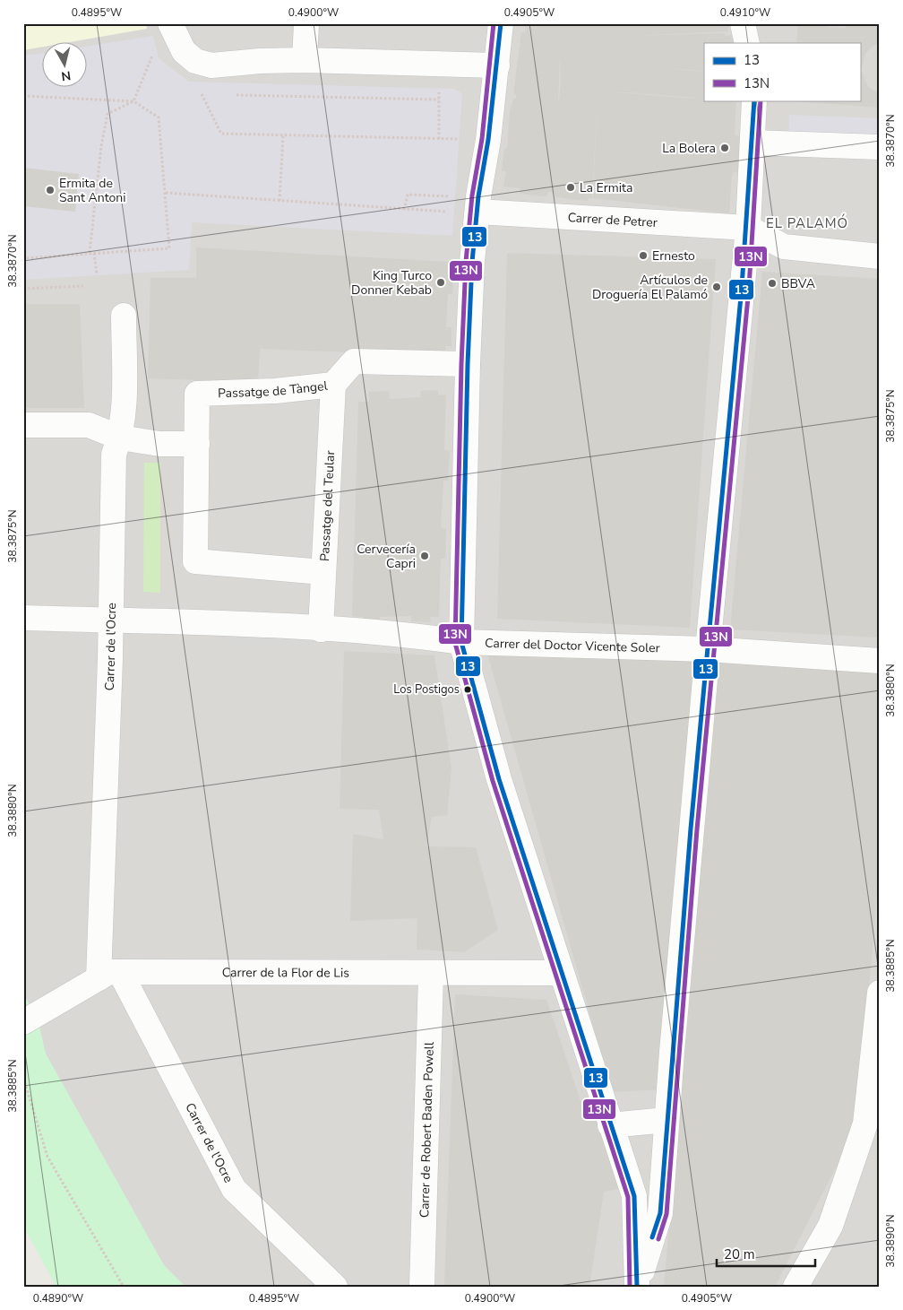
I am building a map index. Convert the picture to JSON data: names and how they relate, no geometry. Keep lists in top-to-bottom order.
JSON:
{
  "streets": {
    "street": [
      "Carrer de Petrer",
      "Passatge de Tàngel",
      "Passatge del Teular",
      "Carrer del Doctor Vicente Soler",
      "Carrer de l'Ocre",
      "Carrer de la Flor de Lis",
      "Carrer de Robert Baden Powell"
    ]
  },
  "crossings": [
    ["Passatge de Tàngel", "Passatge del Teular"],
    ["Passatge del Teular", "Carrer del Doctor Vicente Soler"],
    ["Carrer del Doctor Vicente Soler", "Carrer de l'Ocre"],
    ["Carrer de l'Ocre", "Carrer de la Flor de Lis"],
    ["Carrer de la Flor de Lis", "Carrer de Robert Baden Powell"]
  ],
  "districts": ["EL PALAMÓ"],
  "places": [
    "La Bolera",
    "La Ermita",
    "Ermita de Sant Antoni",
    "Ernesto",
    "King Turco Donner Kebab",
    "BBVA",
    "Artículos de Droguería El Palamó",
    "Cervecería Capri",
    "Los Postigos"
  ],
  "lines": ["transit line 13", "transit line 13N"],
  "legend": ["13", "13N"],
  "scale_bar": "20 m",
  "north": "bottom",
  "coordinates": [
    "0.4895°W",
    "0.4900°W",
    "0.4905°W",
    "0.4910°W",
    "38.3870°N",
    "38.3875°N",
    "38.3880°N",
    "38.3885°N",
    "38.3890°N",
    "0.4890°W"
  ]
}
